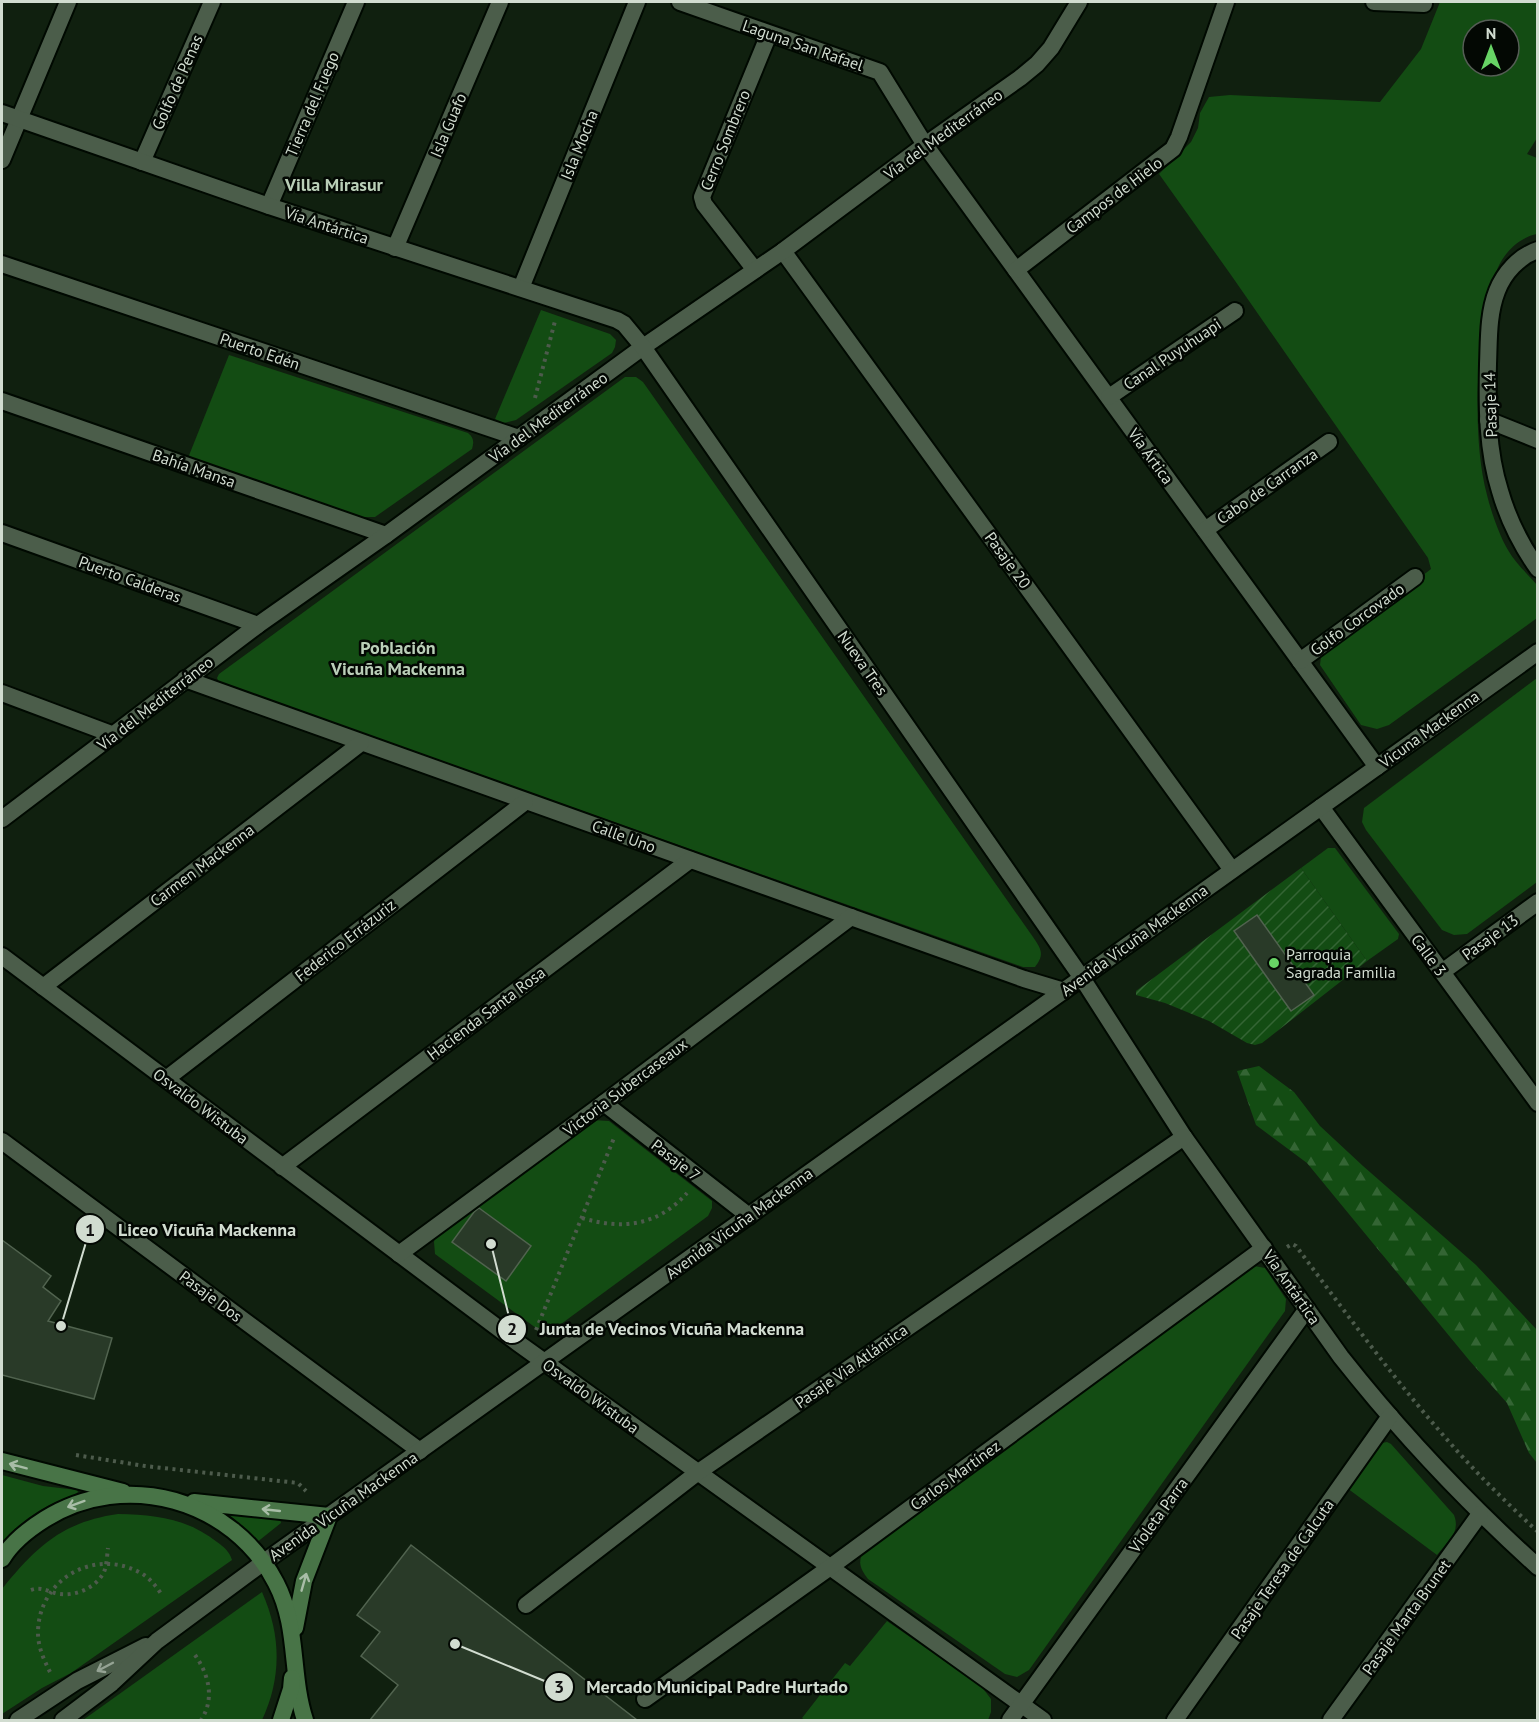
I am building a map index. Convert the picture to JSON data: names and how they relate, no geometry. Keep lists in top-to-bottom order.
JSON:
{
  "streets": {
    "street": [
      "Laguna San Rafael",
      "Golfo de Penas",
      "Tierra del Fuego",
      "Isla Guafo",
      "Vía del Mediterráneo",
      "Cerro Sombrero",
      "Isla Mocha",
      "Campos de Hielo",
      "Vía Antártica",
      "Puerto Edén",
      "Canal Puyuhuapi",
      "Pasaje 14",
      "Vía Ártica",
      "Bahía Mansa",
      "Cabo de Carranza",
      "Pasaje 20",
      "Puerto Calderas",
      "Golfo Corcovado",
      "Nueva Tres",
      "Vicuna Mackenna",
      "Calle Uno",
      "Carmen Mackenna",
      "Pasaje 13",
      "Federico Errázuriz",
      "Avenida Vicuña Mackenna",
      "Calle 3",
      "Hacienda Santa Rosa",
      "Victoria Subercaseaux",
      "Osvaldo Wistuba",
      "Pasaje 7",
      "Pasaje Dos",
      "Pasaje Via Atlántica",
      "Carlos Martínez",
      "Violeta Parra",
      "Pasaje Teresa de Calcuta",
      "Pasaje Marta Brunet"
    ]
  },
  "crossings": [
    ["Laguna San Rafael", "Vía del Mediterráneo"],
    ["Laguna San Rafael", "Cerro Sombrero"],
    ["Laguna San Rafael", "Vía Ártica"],
    ["Golfo de Penas", "Vía Antártica"],
    ["Tierra del Fuego", "Vía Antártica"],
    ["Isla Guafo", "Vía Antártica"],
    ["Vía del Mediterráneo", "Cerro Sombrero"],
    ["Vía del Mediterráneo", "Vía Antártica"],
    ["Vía del Mediterráneo", "Puerto Edén"],
    ["Vía del Mediterráneo", "Vía Ártica"],
    ["Vía del Mediterráneo", "Bahía Mansa"],
    ["Vía del Mediterráneo", "Pasaje 20"],
    ["Vía del Mediterráneo", "Puerto Calderas"],
    ["Vía del Mediterráneo", "Nueva Tres"],
    ["Vía del Mediterráneo", "Calle Uno"],
    ["Isla Mocha", "Vía Antártica"],
    ["Campos de Hielo", "Vía Ártica"],
    ["Vía Antártica", "Nueva Tres"],
    ["Vía Antártica", "Avenida Vicuña Mackenna"],
    ["Vía Antártica", "Pasaje Via Atlántica"],
    ["Vía Antártica", "Carlos Martínez"],
    ["Vía Antártica", "Violeta Parra"],
    ["Vía Antártica", "Pasaje Teresa de Calcuta"],
    ["Vía Antártica", "Pasaje Marta Brunet"],
    ["Canal Puyuhuapi", "Vía Ártica"],
    ["Vía Ártica", "Cabo de Carranza"],
    ["Vía Ártica", "Golfo Corcovado"],
    ["Vía Ártica", "Vicuna Mackenna"],
    ["Pasaje 20", "Avenida Vicuña Mackenna"],
    ["Nueva Tres", "Avenida Vicuña Mackenna"],
    ["Vicuna Mackenna", "Avenida Vicuña Mackenna"],
    ["Vicuna Mackenna", "Calle 3"],
    ["Calle Uno", "Carmen Mackenna"],
    ["Calle Uno", "Federico Errázuriz"],
    ["Calle Uno", "Avenida Vicuña Mackenna"],
    ["Calle Uno", "Hacienda Santa Rosa"],
    ["Calle Uno", "Victoria Subercaseaux"],
    ["Carmen Mackenna", "Osvaldo Wistuba"],
    ["Pasaje 13", "Calle 3"],
    ["Federico Errázuriz", "Osvaldo Wistuba"],
    ["Avenida Vicuña Mackenna", "Calle 3"],
    ["Avenida Vicuña Mackenna", "Osvaldo Wistuba"],
    ["Avenida Vicuña Mackenna", "Pasaje 7"],
    ["Avenida Vicuña Mackenna", "Pasaje Dos"],
    ["Hacienda Santa Rosa", "Osvaldo Wistuba"],
    ["Victoria Subercaseaux", "Osvaldo Wistuba"],
    ["Victoria Subercaseaux", "Pasaje 7"],
    ["Osvaldo Wistuba", "Pasaje Via Atlántica"],
    ["Osvaldo Wistuba", "Carlos Martínez"],
    ["Osvaldo Wistuba", "Violeta Parra"]
  ],
  "districts": ["Villa Mirasur", "Población Vicuña Mackenna"],
  "places": [
    "Parroquia Sagrada Familia",
    "Junta de Vecinos Vicuña Mackenna",
    "Liceo Vicuña Mackenna",
    "Mercado Municipal Padre Hurtado"
  ],
  "north": "top"
}
